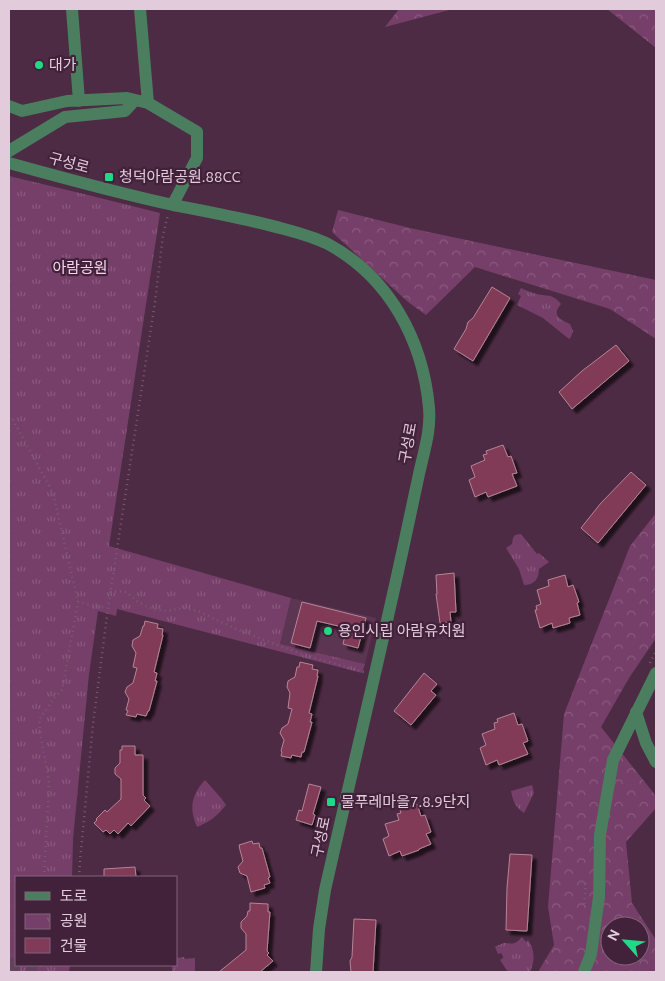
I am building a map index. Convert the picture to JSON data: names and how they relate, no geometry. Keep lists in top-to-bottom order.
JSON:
{
  "streets": {
    "street": ["구성로"]
  },
  "parks": ["아람공원"],
  "places": {
    "other": ["대가", "용인시립 아람유치원"],
    "transit": ["청덕아람공원.88CC", "물푸레마을7.8.9단지"]
  },
  "legend": ["도로", "공원", "건물"],
  "north": "top left"
}
